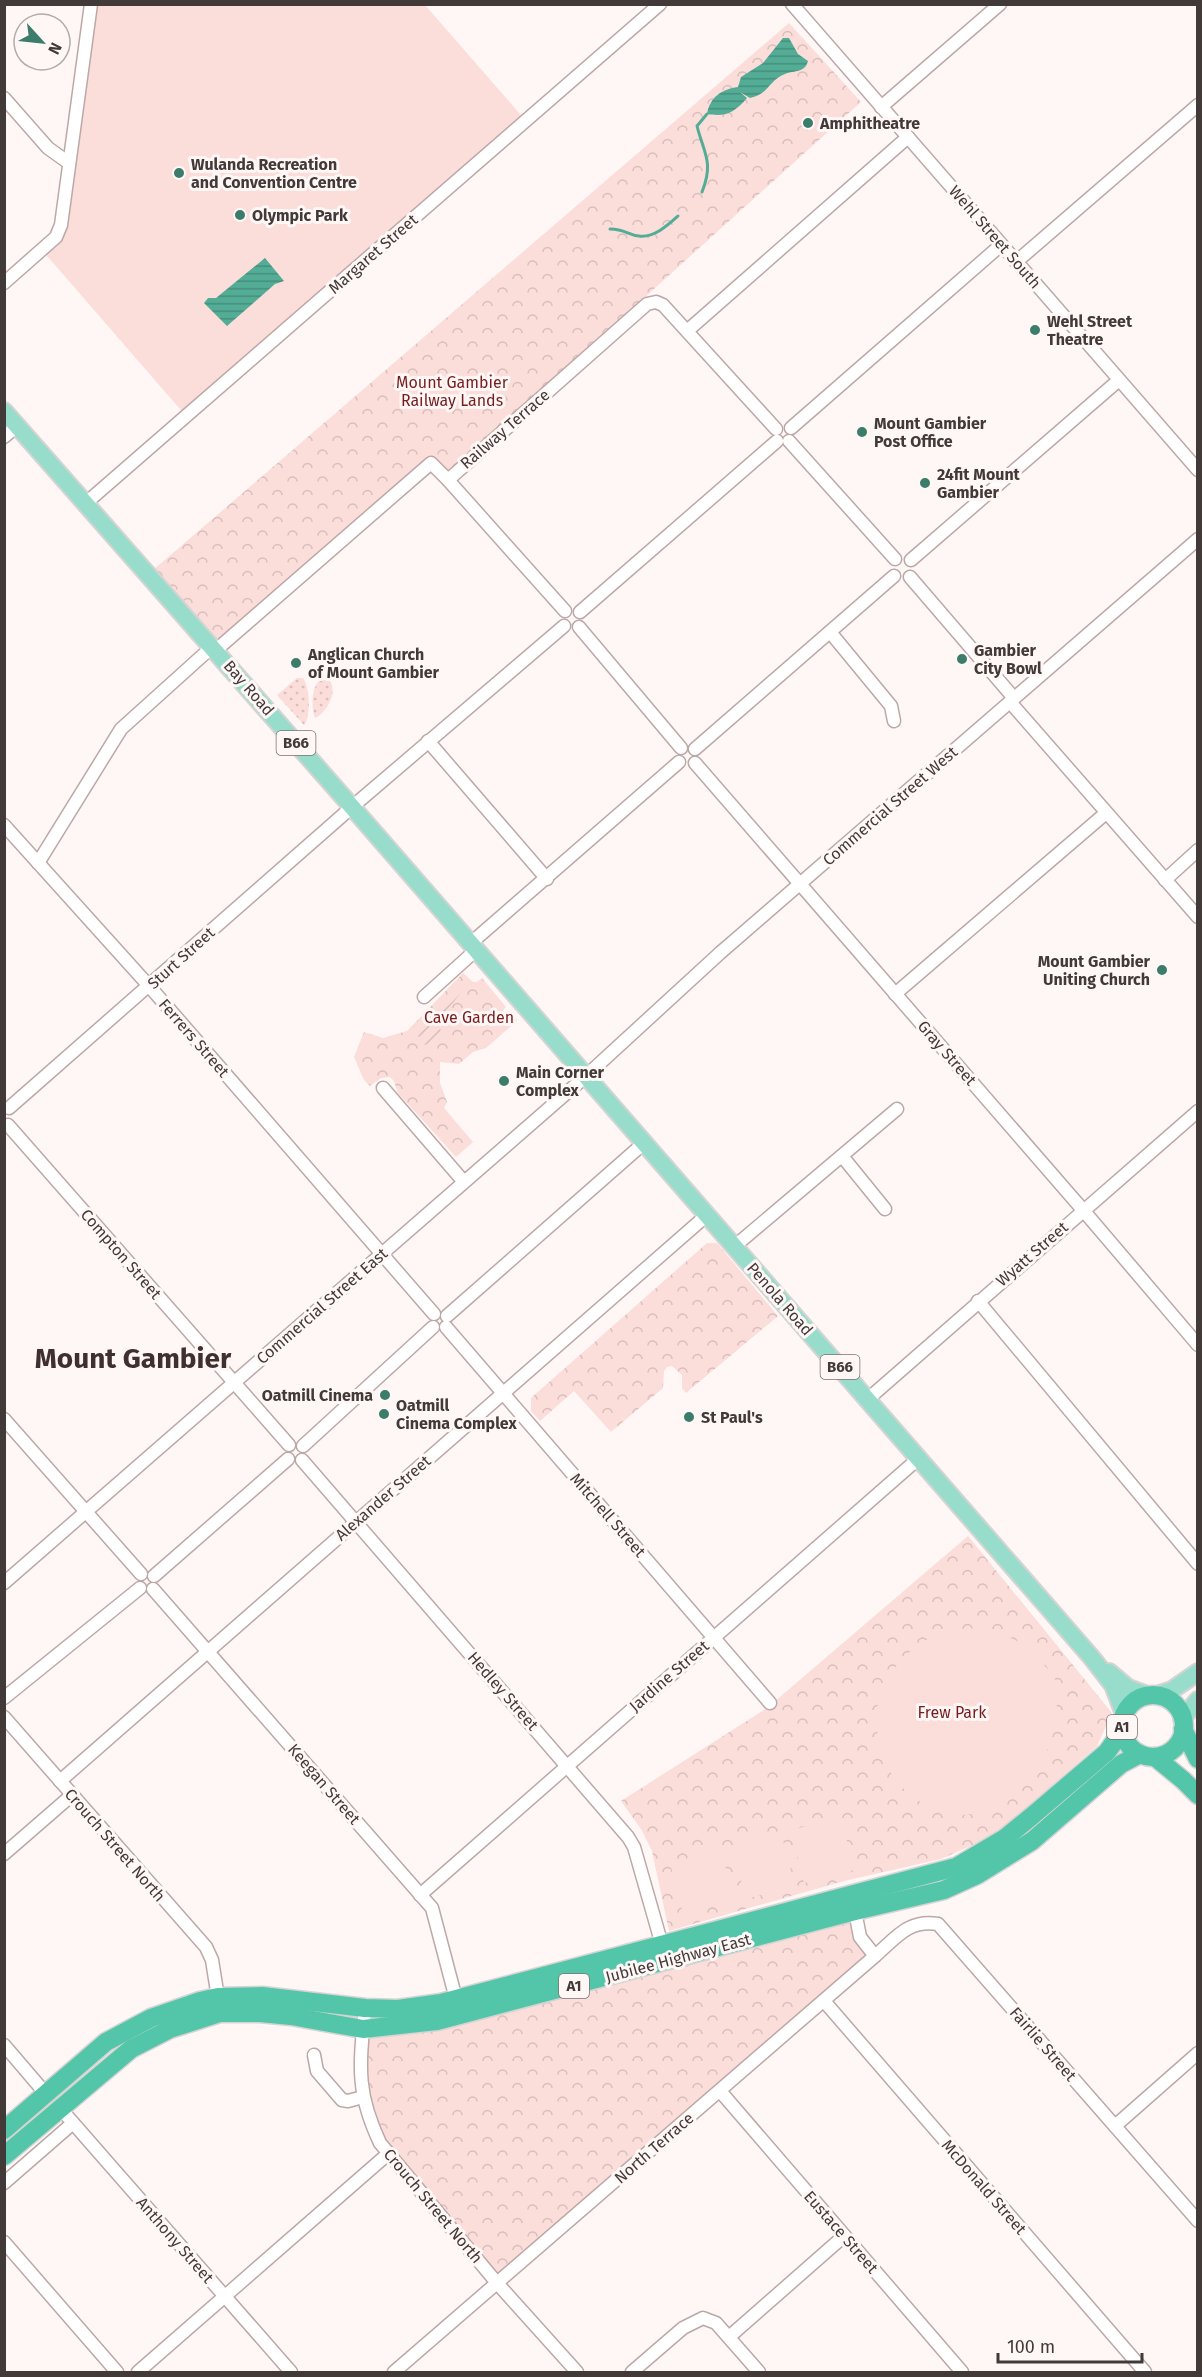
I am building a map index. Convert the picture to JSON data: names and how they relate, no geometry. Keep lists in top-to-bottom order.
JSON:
{
  "streets": {
    "highway": ["A1", "Jubilee Highway East"],
    "main road": ["Bay Road", "B66", "Penola Road"],
    "street": [
      "Wehl Street South",
      "Margaret Street",
      "Railway Terrace",
      "Commercial Street West",
      "Sturt Street",
      "Ferrers Street",
      "Gray Street",
      "Compton Street",
      "Wyatt Street",
      "Commercial Street East",
      "Alexander Street",
      "Mitchell Street",
      "Jardine Street",
      "Hedley Street",
      "Keegan Street",
      "Crouch Street North",
      "Fairlie Street",
      "North Terrace",
      "McDonald Street",
      "Eustace Street",
      "Anthony Street"
    ]
  },
  "crossings": [
    ["Margaret Street", "Bay Road"],
    ["Railway Terrace", "Bay Road"],
    ["Bay Road", "Commercial Street West"],
    ["Bay Road", "Sturt Street"],
    ["Bay Road", "Penola Road"],
    ["Bay Road", "Commercial Street East"],
    ["Commercial Street West", "Gray Street"],
    ["Commercial Street West", "Penola Road"],
    ["Commercial Street West", "Commercial Street East"],
    ["Sturt Street", "Ferrers Street"],
    ["Ferrers Street", "Commercial Street East"],
    ["Ferrers Street", "Mitchell Street"],
    ["Gray Street", "Wyatt Street"],
    ["Compton Street", "Commercial Street East"],
    ["Wyatt Street", "Penola Road"],
    ["Penola Road", "Commercial Street East"],
    ["Penola Road", "Alexander Street"],
    ["Penola Road", "Jardine Street"],
    ["Penola Road", "A1"],
    ["Penola Road", "Jubilee Highway East"],
    ["Commercial Street East", "Mitchell Street"],
    ["Alexander Street", "Mitchell Street"],
    ["Alexander Street", "Hedley Street"],
    ["Alexander Street", "Keegan Street"],
    ["Alexander Street", "Crouch Street North"],
    ["Mitchell Street", "Jardine Street"],
    ["Jardine Street", "Hedley Street"],
    ["Jardine Street", "Keegan Street"],
    ["Hedley Street", "Jubilee Highway East"],
    ["A1", "Jubilee Highway East"],
    ["Keegan Street", "Jubilee Highway East"],
    ["Crouch Street North", "Jubilee Highway East"],
    ["Crouch Street North", "North Terrace"],
    ["Jubilee Highway East", "Anthony Street"],
    ["Fairlie Street", "North Terrace"],
    ["North Terrace", "McDonald Street"],
    ["North Terrace", "Eustace Street"]
  ],
  "districts": ["Mount Gambier"],
  "parks": ["Mount Gambier Railway Lands", "Cave Garden", "Frew Park"],
  "places": [
    "Amphitheatre",
    "Wulanda Recreation and Convention Centre",
    "Olympic Park",
    "Wehl Street Theatre",
    "Mount Gambier Post Office",
    "24fit Mount Gambier",
    "Gambier City Bowl",
    "Anglican Church of Mount Gambier",
    "Mount Gambier Uniting Church",
    "Main Corner Complex",
    "Oatmill Cinema",
    "Oatmill Cinema Complex",
    "St Paul's"
  ],
  "scale_bar": "100 m",
  "north": "bottom right"
}
